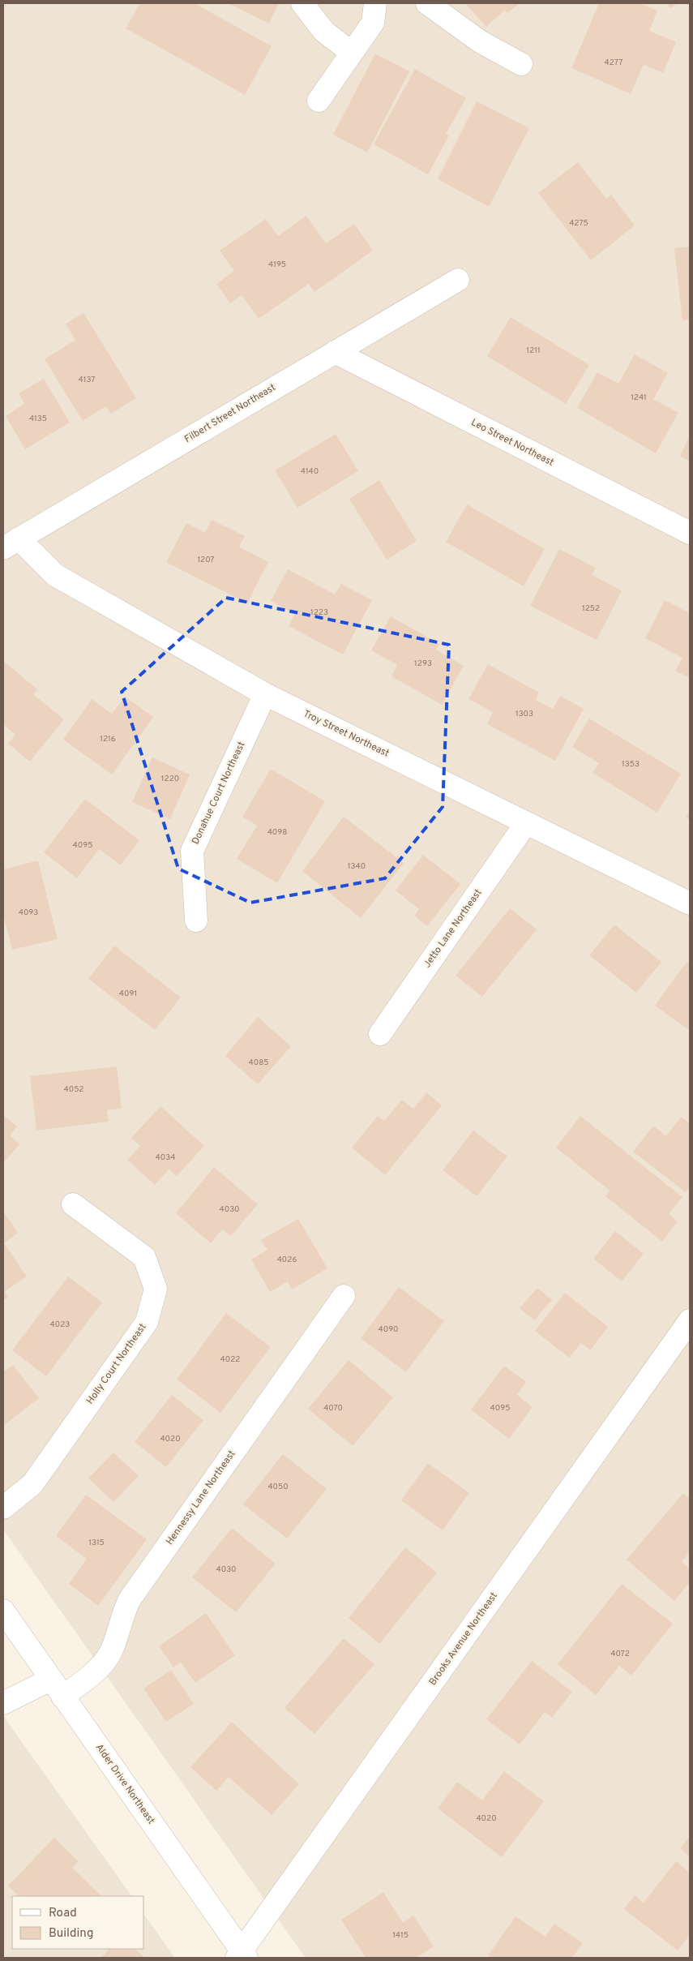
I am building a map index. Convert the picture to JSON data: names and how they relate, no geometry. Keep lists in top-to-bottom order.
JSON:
{
  "streets": {
    "street": [
      "Filbert Street Northeast",
      "Leo Street Northeast",
      "Troy Street Northeast",
      "Donahue Court Northeast",
      "Jetto Lane Northeast",
      "Holly Court Northeast",
      "Hennessy Lane Northeast",
      "Brooks Avenue Northeast",
      "Alder Drive Northeast"
    ]
  },
  "crossings": [
    ["Filbert Street Northeast", "Leo Street Northeast"],
    ["Filbert Street Northeast", "Troy Street Northeast"],
    ["Troy Street Northeast", "Donahue Court Northeast"],
    ["Troy Street Northeast", "Jetto Lane Northeast"],
    ["Hennessy Lane Northeast", "Alder Drive Northeast"],
    ["Brooks Avenue Northeast", "Alder Drive Northeast"]
  ],
  "house_numbers": [
    "4277",
    "4275",
    "4195",
    "1211",
    "4137",
    "1241",
    "4135",
    "4140",
    "1207",
    "1252",
    "1223",
    "1293",
    "1303",
    "1216",
    "1353",
    "1220",
    "4098",
    "4095",
    "1340",
    "4093",
    "4091",
    "4085",
    "4052",
    "4034",
    "4030",
    "4026",
    "4023",
    "4090",
    "4022",
    "4070",
    "4095",
    "4020",
    "4050",
    "1315",
    "4030",
    "4072",
    "4020",
    "1415"
  ],
  "legend": ["Road", "Building"]
}
